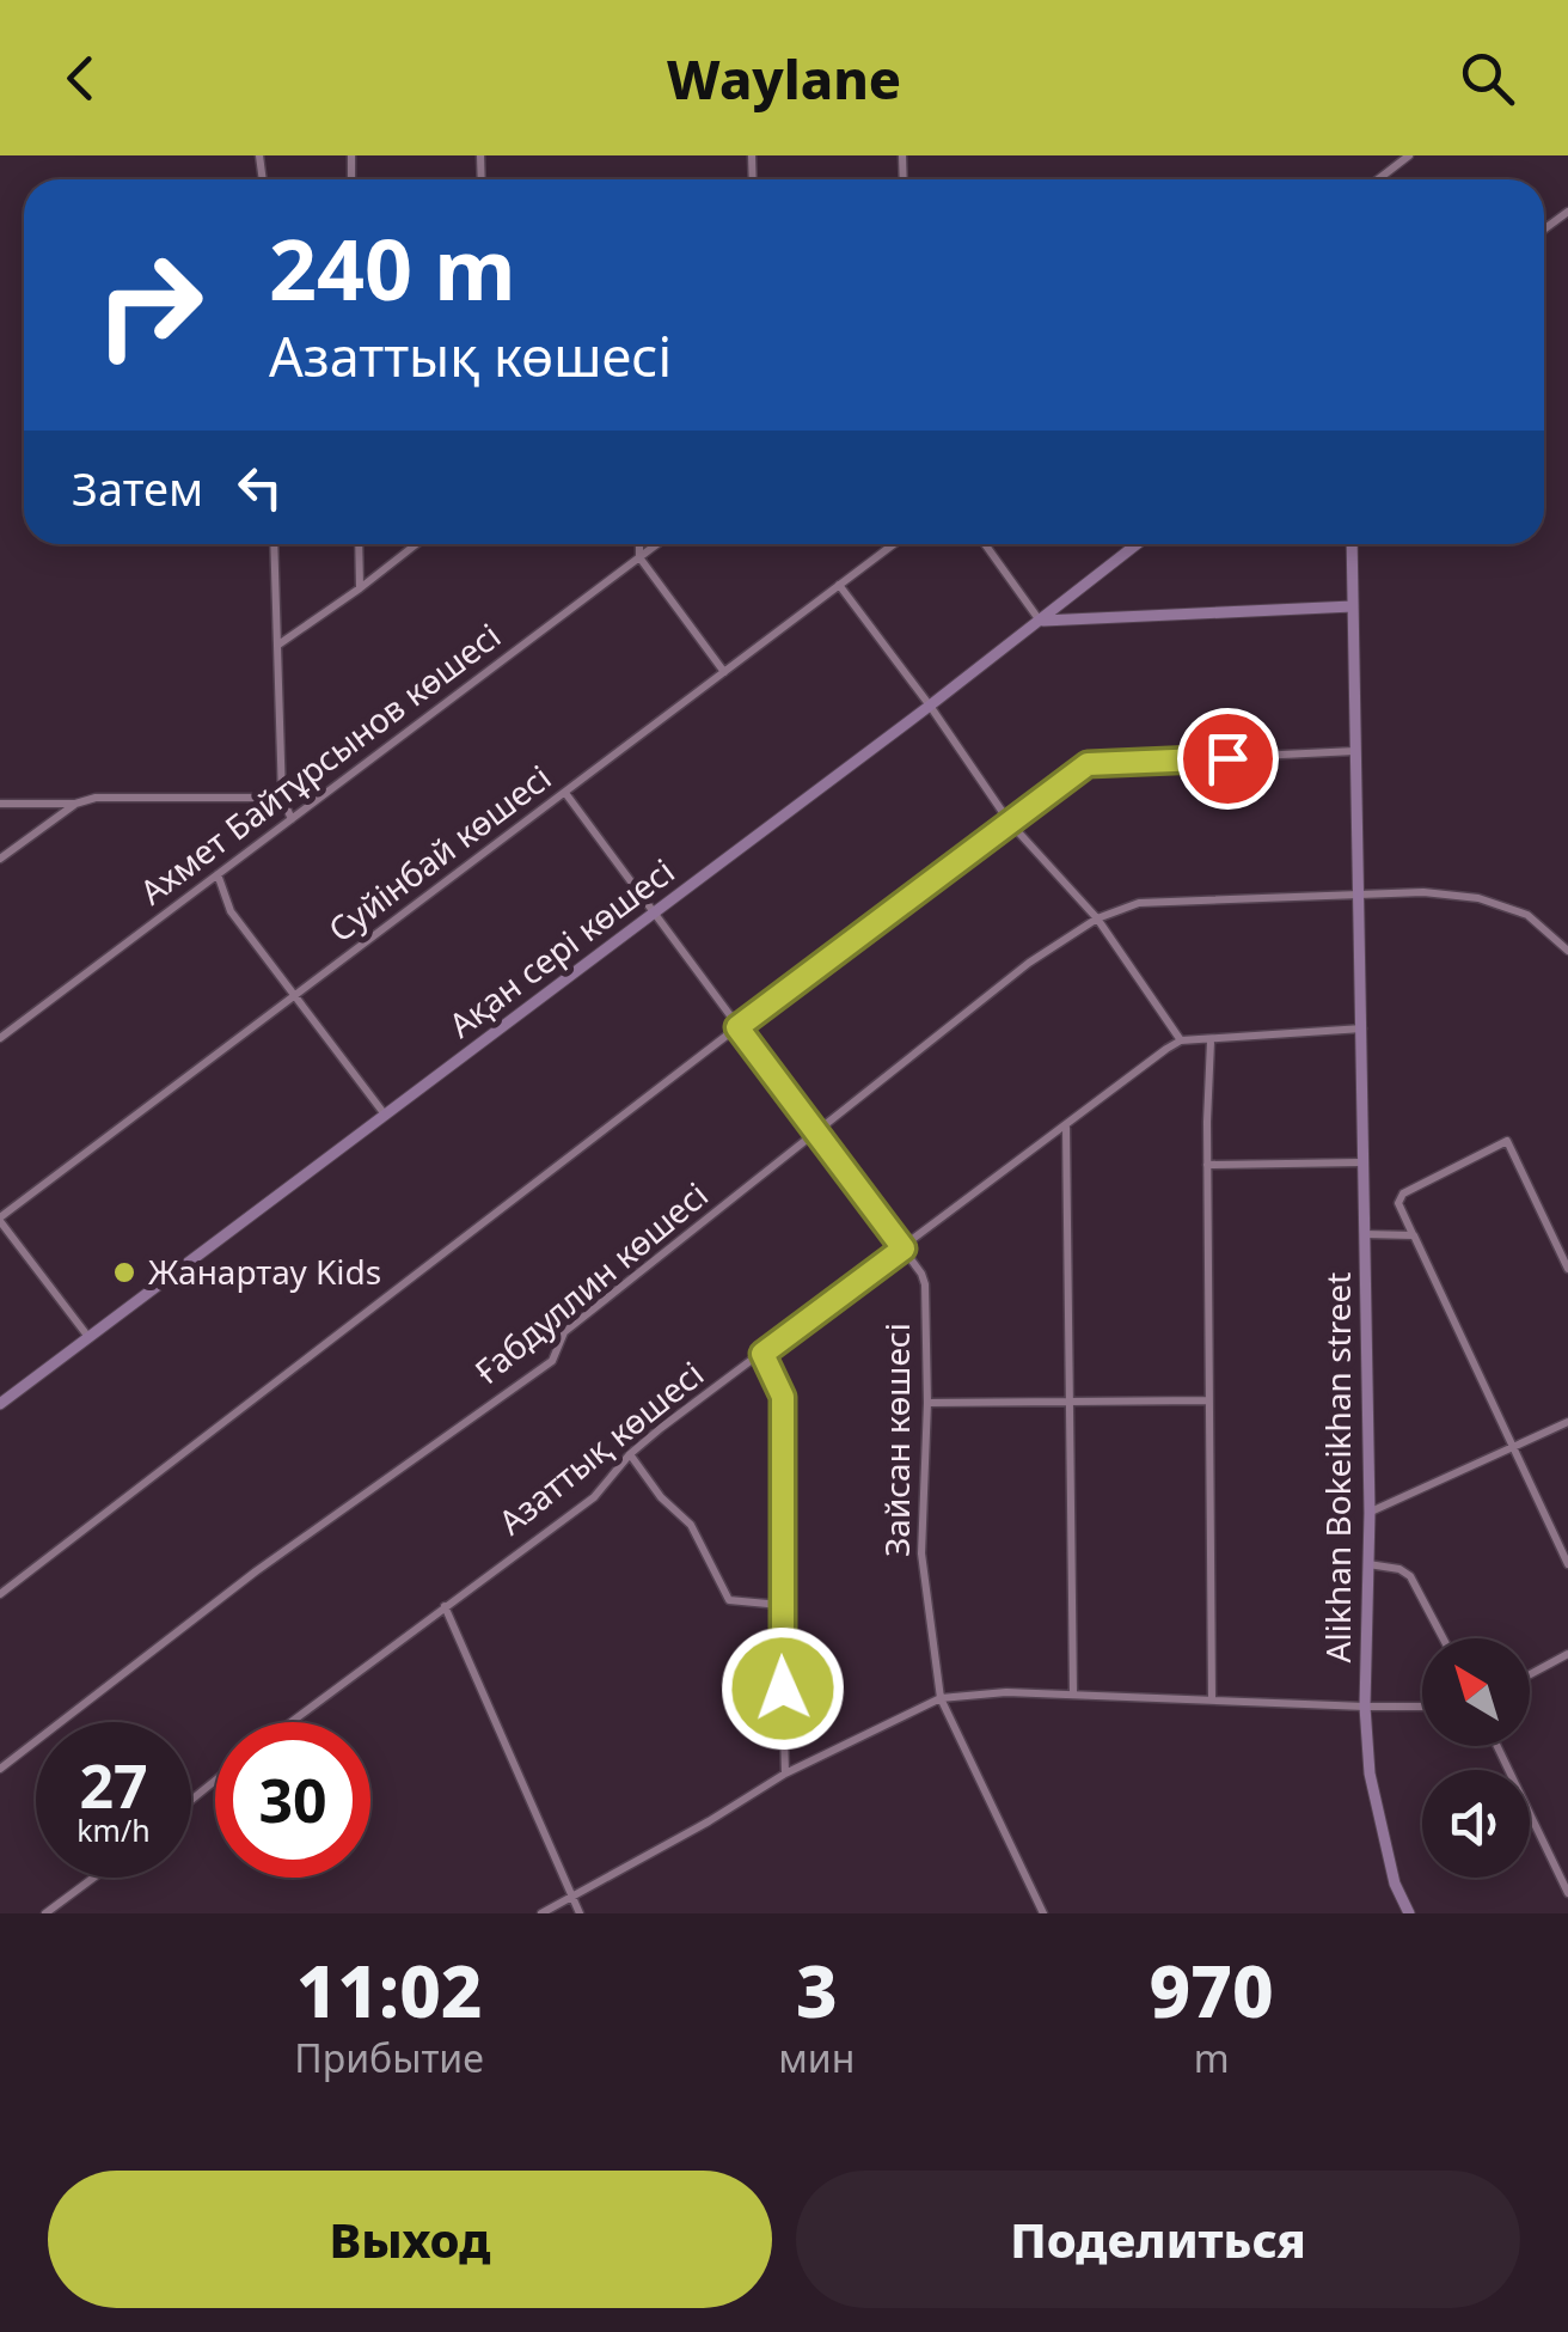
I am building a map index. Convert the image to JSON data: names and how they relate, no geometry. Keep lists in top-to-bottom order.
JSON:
{
  "streets": {
    "street": [
      "Ахмет Байтұрсынов көшесі",
      "Суйінбай көшесі",
      "Ақан сері көшесі",
      "Ғабдуллин көшесі",
      "Зайсан көшесі",
      "Азаттық көшесі",
      "Alikhan Bokeikhan street"
    ]
  },
  "crossings": [
    ["Суйінбай көшесі", "Зайсан көшесі"],
    ["Ақан сері көшесі", "Зайсан көшесі"],
    ["Ғабдуллин көшесі", "Зайсан көшесі"],
    ["Ғабдуллин көшесі", "Alikhan Bokeikhan street"],
    ["Зайсан көшесі", "Азаттық көшесі"],
    ["Зайсан көшесі", "Alikhan Bokeikhan street"]
  ],
  "places": ["Жанартау Kids"],
  "north": "top left",
  "page": {
    "header": "Waylane",
    "turn": ["240 m", "Азаттық көшесі"],
    "then": "Затем",
    "speed": "27 km/h",
    "limit": "30",
    "eta": [
      "11:02",
      "Прибытие",
      "3",
      "мин",
      "970",
      "m"
    ],
    "buttons": ["Выход", "Поделиться"]
  }
}
